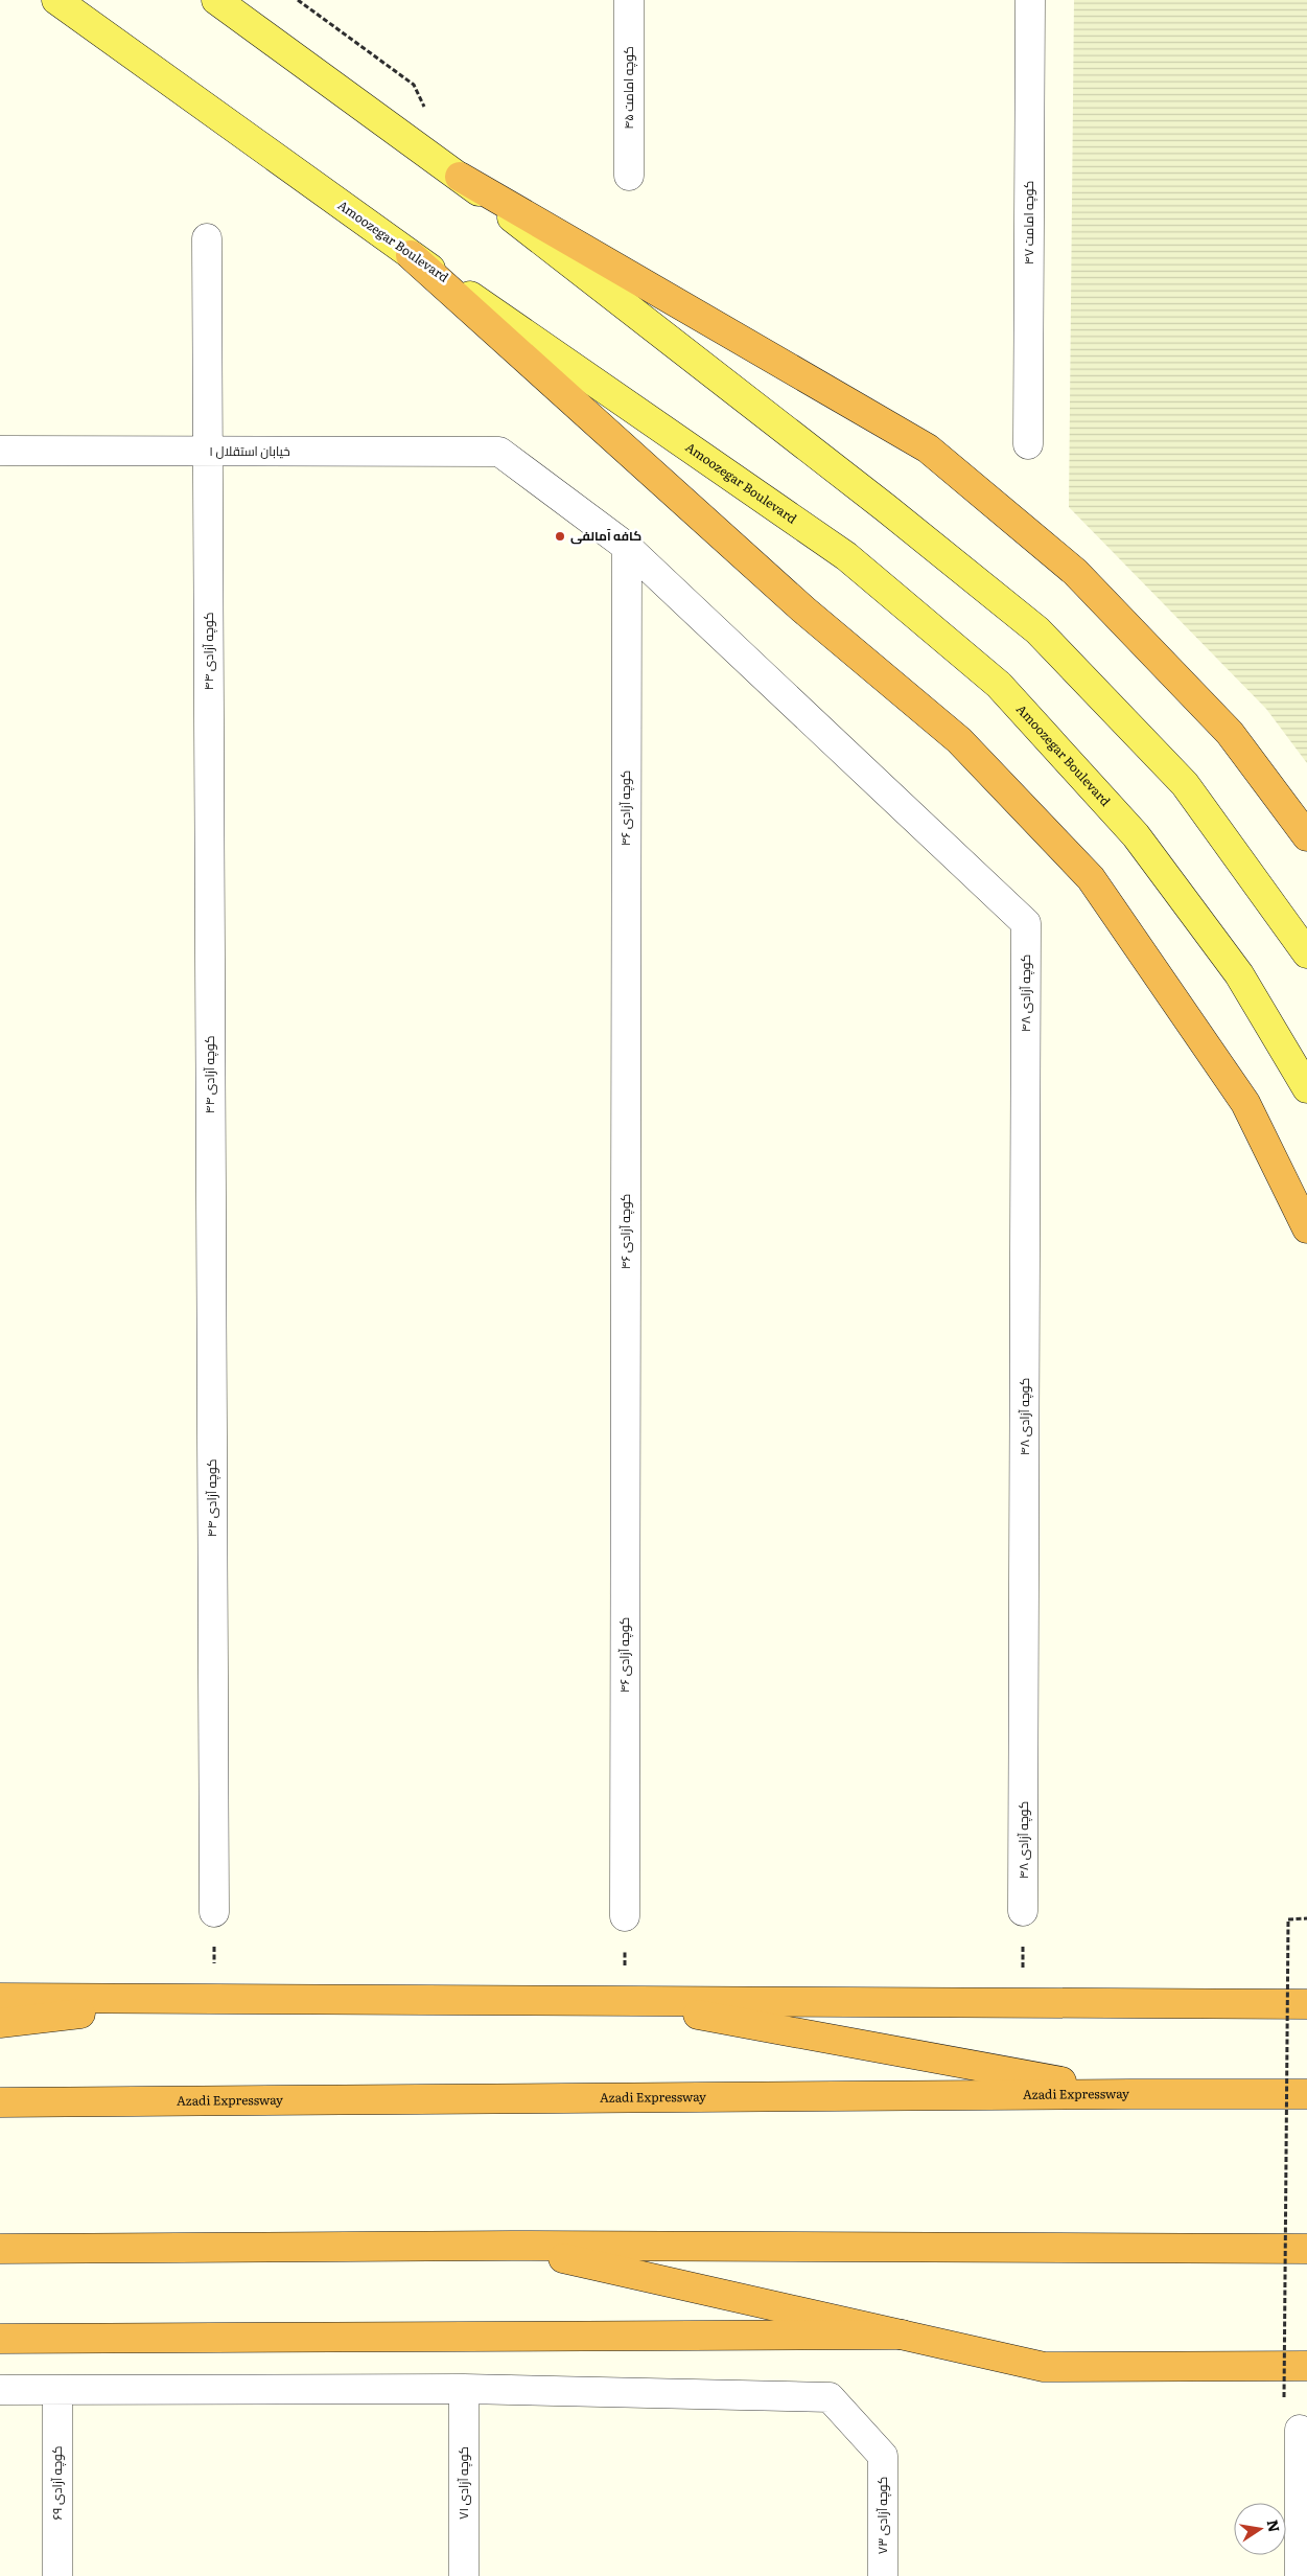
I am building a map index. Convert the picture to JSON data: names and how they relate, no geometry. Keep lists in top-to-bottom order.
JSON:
{
  "streets": {
    "highway": ["Azadi Expressway"],
    "main road": ["Amoozegar Boulevard"],
    "street": [
      "کوچه امامت ۴۵",
      "کوچه امامت ۴۷",
      "خیابان استقلال ۱",
      "کوچه آزادی ۴۴",
      "کوچه آزادی ۴۶",
      "کوچه آزادی ۴۸",
      "کوچه آزادی ۶۹",
      "کوچه آزادی ۷۱",
      "کوچه آزادی ۷۳"
    ]
  },
  "crossings": [
    ["خیابان استقلال ۱", "کوچه آزادی ۴۴"],
    ["خیابان استقلال ۱", "کوچه آزادی ۴۶"],
    ["خیابان استقلال ۱", "کوچه آزادی ۴۸"],
    ["کوچه آزادی ۴۶", "کوچه آزادی ۴۸"],
    ["کوچه آزادی ۷۱", "کوچه آزادی ۷۳"]
  ],
  "places": ["کافه آمالفی"],
  "north": "right"
}
